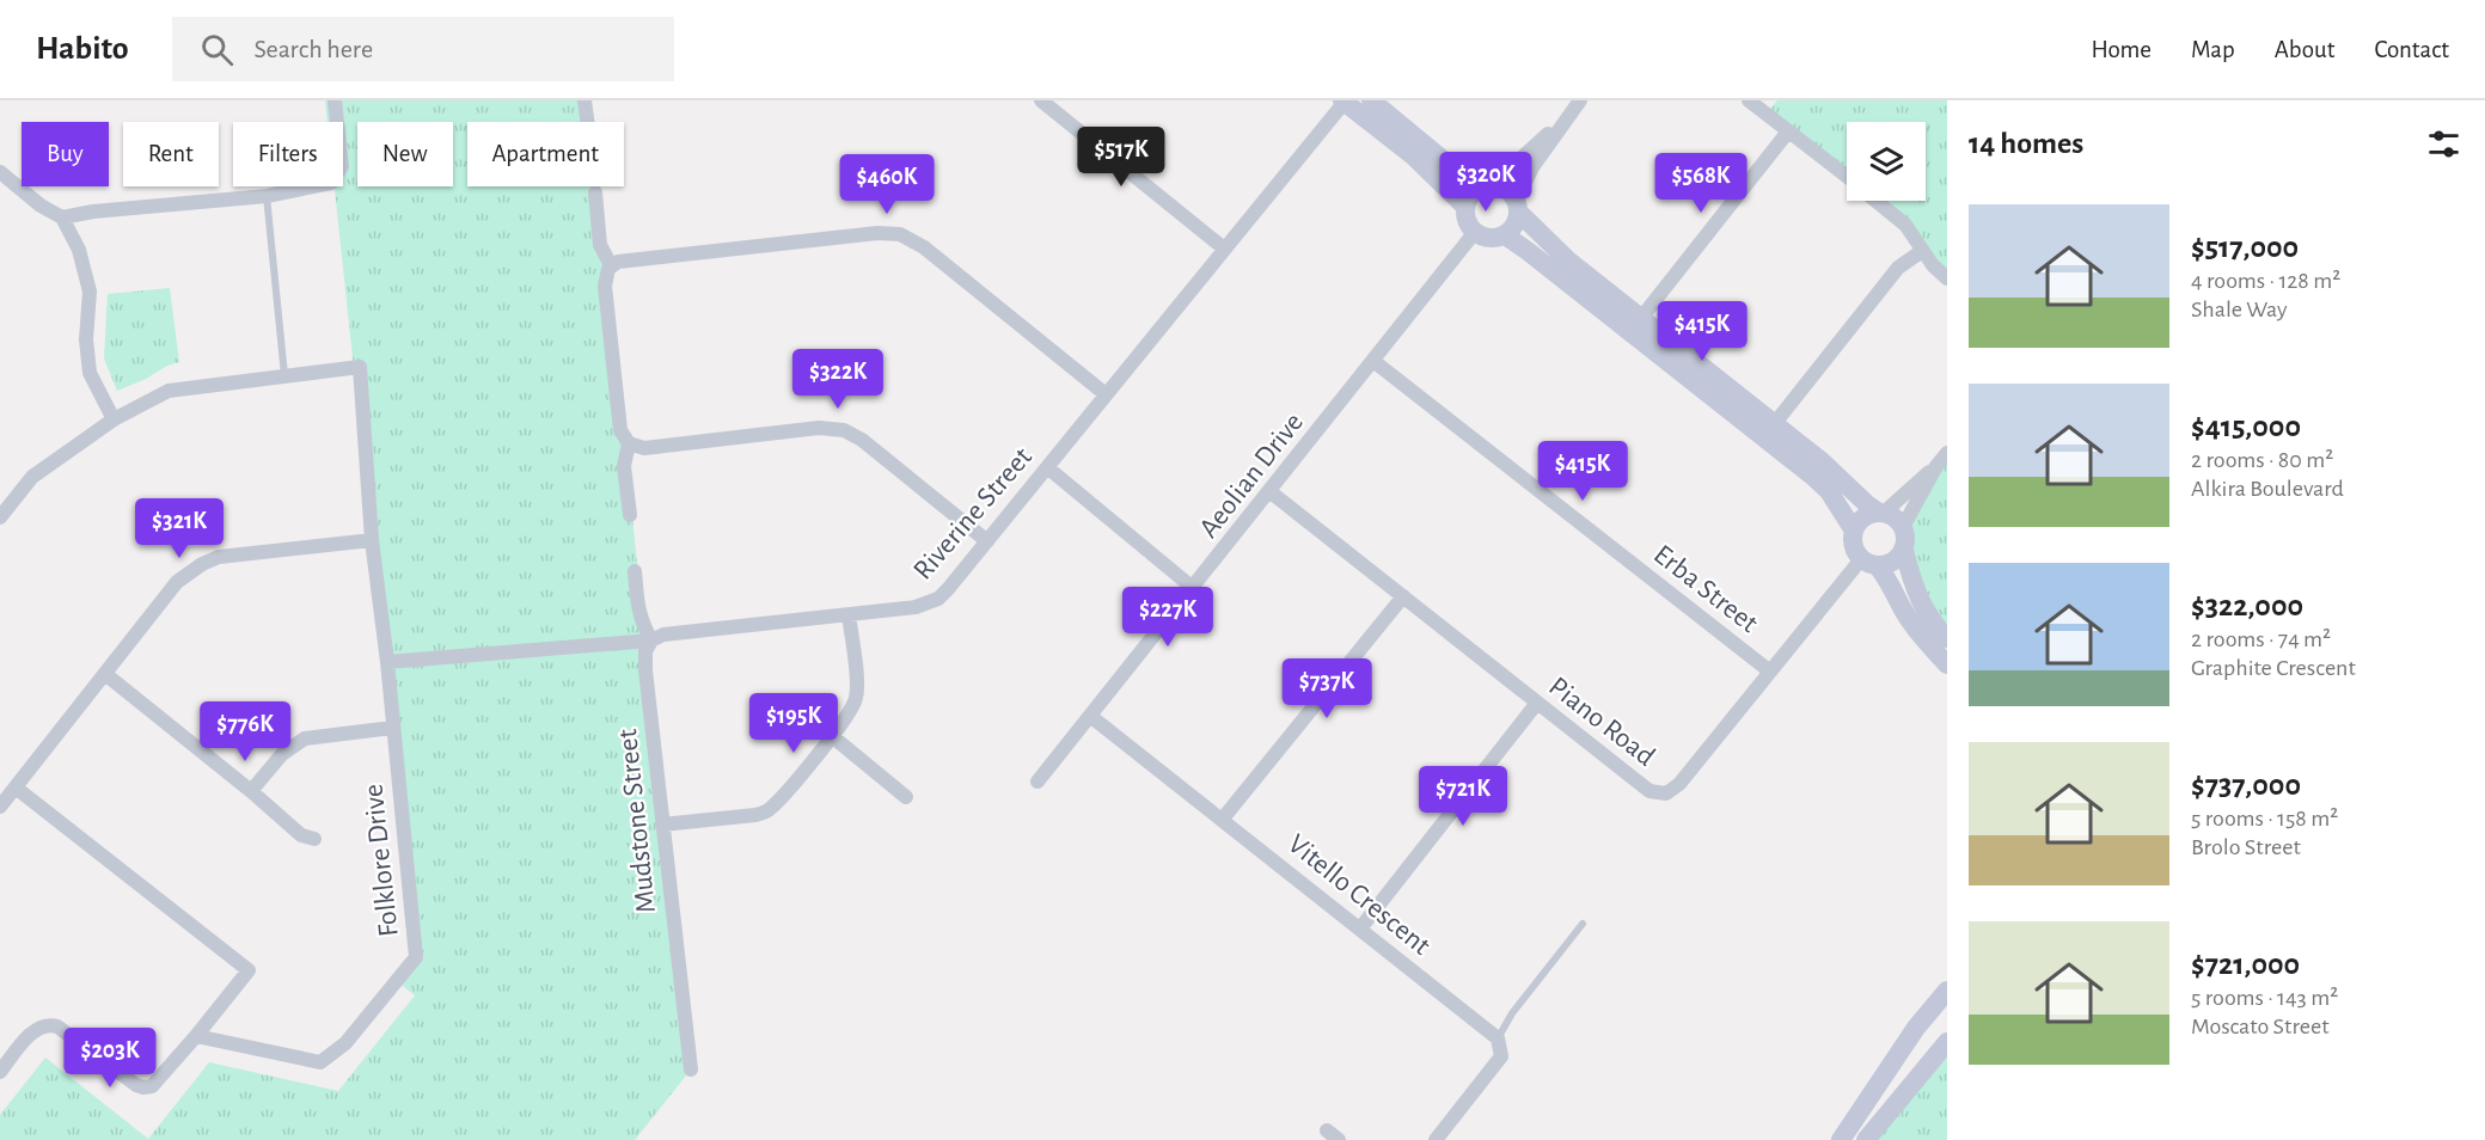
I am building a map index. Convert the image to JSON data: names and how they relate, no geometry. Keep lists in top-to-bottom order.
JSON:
{
  "streets": {
    "street": [
      "Aeolian Drive",
      "Riverine Street",
      "Erba Street",
      "Piano Road",
      "Mudstone Street",
      "Folklore Drive",
      "Vitello Crescent"
    ]
  },
  "crossings": [
    ["Aeolian Drive", "Erba Street"],
    ["Aeolian Drive", "Piano Road"],
    ["Aeolian Drive", "Vitello Crescent"],
    ["Riverine Street", "Mudstone Street"],
    ["Riverine Street", "Folklore Drive"],
    ["Erba Street", "Piano Road"]
  ],
  "page": {
    "header": "Habito",
    "search": "Search here",
    "nav": [
      "Home",
      "Map",
      "About",
      "Contact"
    ],
    "heading": "14 homes",
    "chip": [
      "Buy",
      "Rent",
      "Filters",
      "New",
      "Apartment"
    ],
    "price": [
      "$517K",
      "$320K",
      "$568K",
      "$460K",
      "$415K",
      "$322K",
      "$415K",
      "$321K",
      "$227K",
      "$737K",
      "$195K",
      "$776K",
      "$721K",
      "$203K"
    ],
    "list": [
      {
        "name": "$517,000",
        "note": "4 rooms · 128 m² · Shale Way"
      },
      {
        "name": "$415,000",
        "note": "2 rooms · 80 m² · Alkira Boulevard"
      },
      {
        "name": "$322,000",
        "note": "2 rooms · 74 m² · Graphite Crescent"
      },
      {
        "name": "$737,000",
        "note": "5 rooms · 158 m² · Brolo Street"
      },
      {
        "name": "$721,000",
        "note": "5 rooms · 143 m² · Moscato Street"
      }
    ]
  }
}
